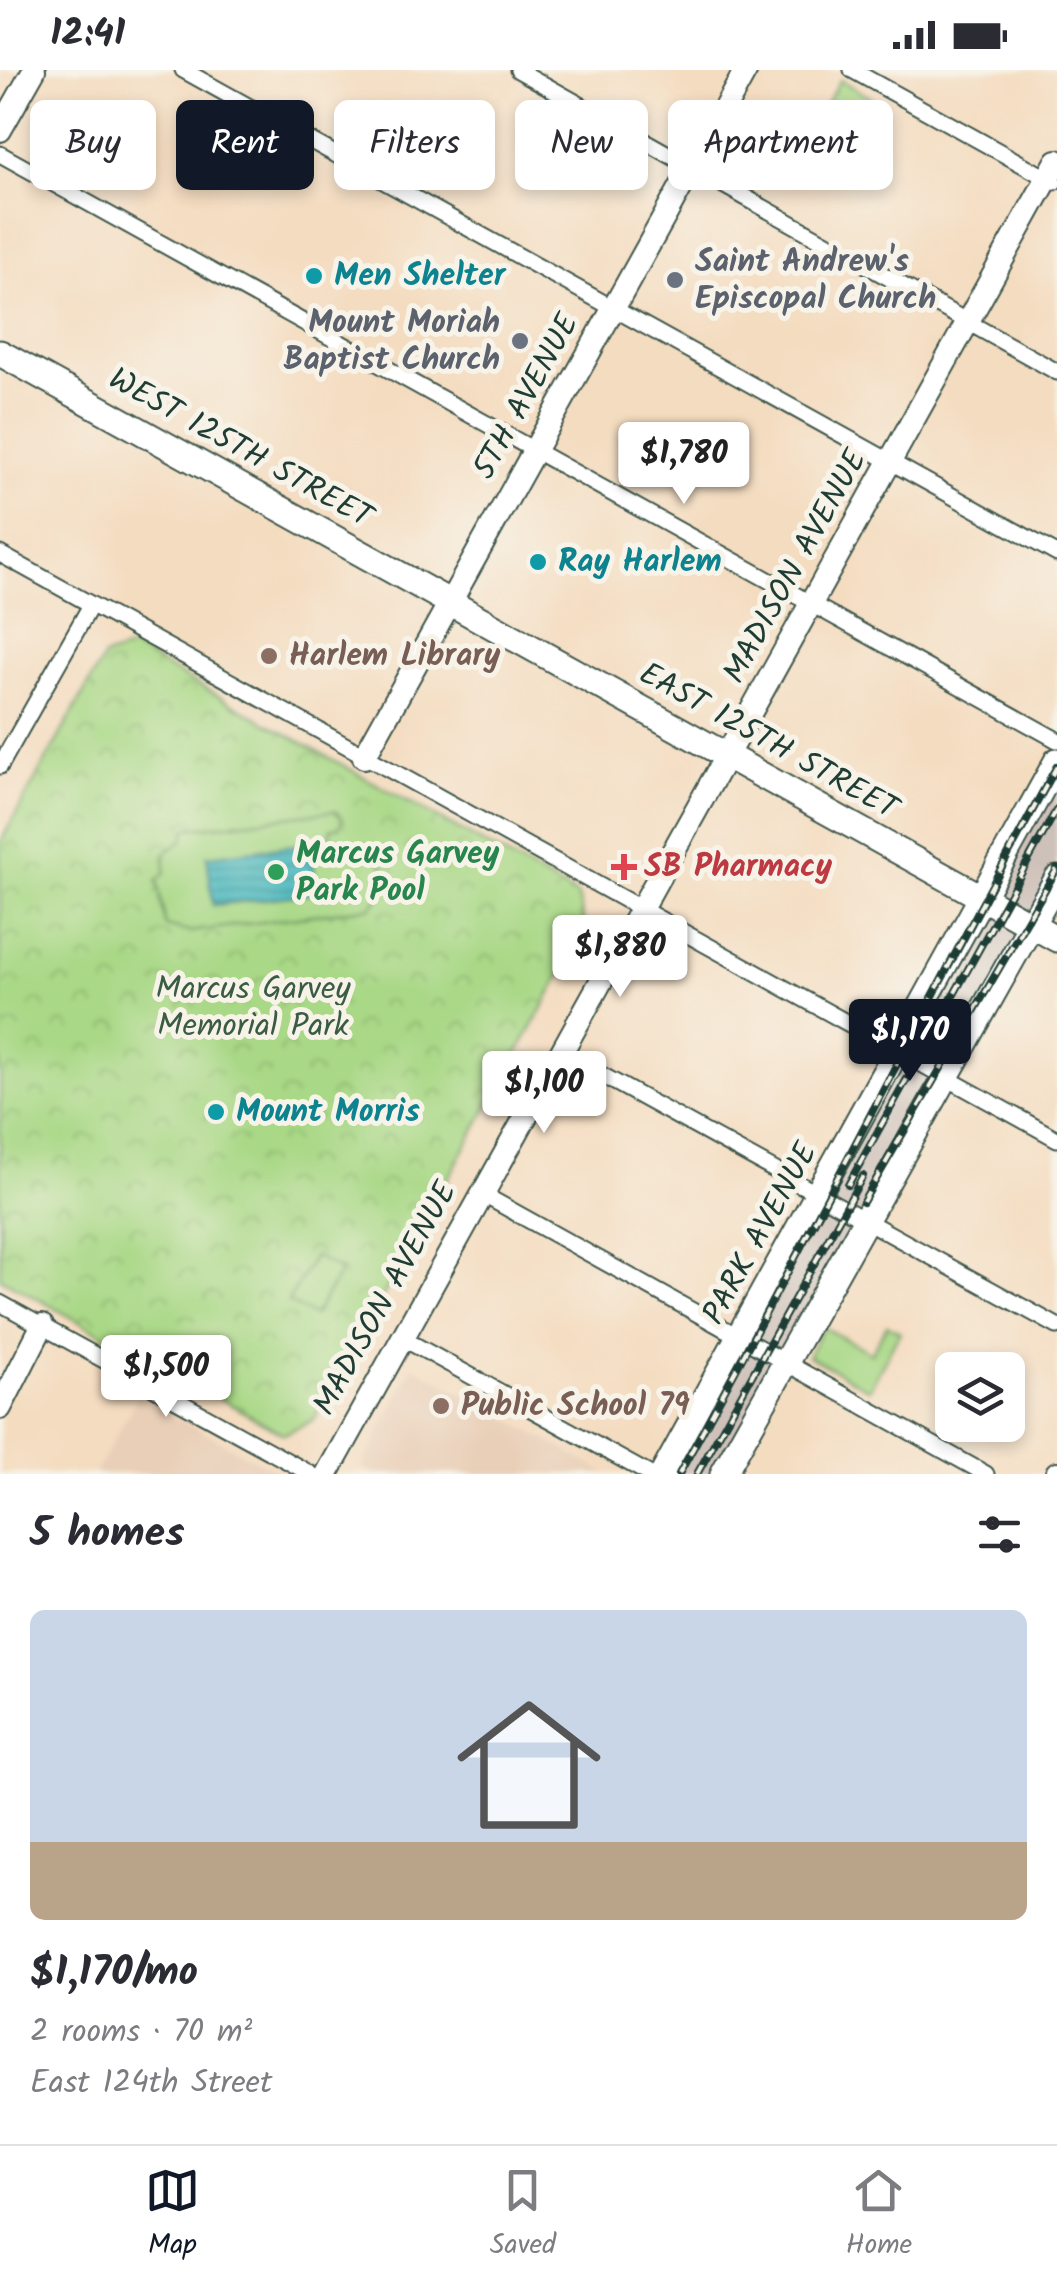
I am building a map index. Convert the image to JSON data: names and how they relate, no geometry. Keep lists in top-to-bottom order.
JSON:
{
  "streets": {
    "main road": [
      "5TH AVENUE",
      "WEST 125TH STREET",
      "MADISON AVENUE",
      "EAST 125TH STREET",
      "PARK AVENUE"
    ]
  },
  "crossings": [
    ["5TH AVENUE", "WEST 125TH STREET"],
    ["5TH AVENUE", "EAST 125TH STREET"],
    ["WEST 125TH STREET", "EAST 125TH STREET"],
    ["MADISON AVENUE", "EAST 125TH STREET"],
    ["EAST 125TH STREET", "PARK AVENUE"]
  ],
  "parks": ["Marcus Garvey Memorial Park"],
  "places": {
    "other": [
      "Men Shelter",
      "Saint Andrew's Episcopal Church",
      "Mount Moriah Baptist Church",
      "Ray Harlem",
      "Harlem Library",
      "Marcus Garvey Park Pool",
      "Mount Morris",
      "Public School 79"
    ],
    "health": ["SB Pharmacy"]
  },
  "page": {
    "status": "12:41",
    "chip": [
      "Buy",
      "Rent",
      "Filters",
      "New",
      "Apartment"
    ],
    "price": [
      "$1,780",
      "$1,880",
      "$1,170",
      "$1,100",
      "$1,500"
    ],
    "heading": "5 homes",
    "list": [
      {
        "name": "$1,170/mo",
        "note": "2 rooms · 70 m² · East 124th Street"
      }
    ],
    "tabs": ["Map", "Saved", "Home"]
  }
}
